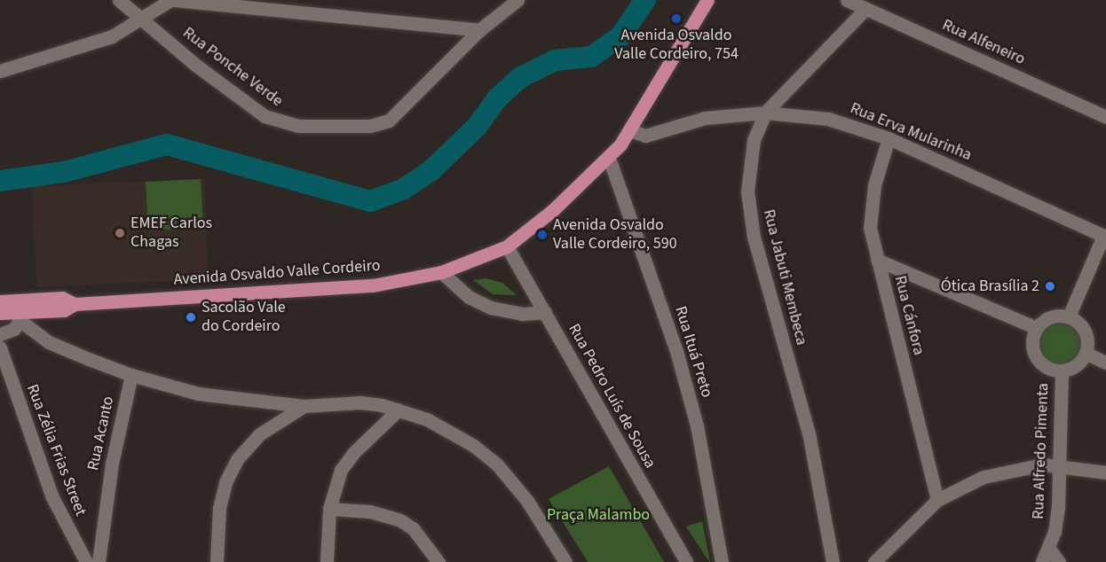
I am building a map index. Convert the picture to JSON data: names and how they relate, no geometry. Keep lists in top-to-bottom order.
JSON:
{
  "streets": {
    "main road": ["Avenida Osvaldo Valle Cordeiro"],
    "street": [
      "Rua Alfeneiro",
      "Rua Ponche Verde",
      "Rua Erva Mularinha",
      "Rua Jabuti Membeca",
      "Rua Cánfora",
      "Rua Ituá Preto",
      "Rua Pedro Luís de Sousa",
      "Rua Acanto",
      "Rua Zélia Frias Street",
      "Rua Alfredo Pimenta"
    ]
  },
  "crossings": [
    ["Rua Alfeneiro", "Rua Jabuti Membeca"],
    ["Rua Erva Mularinha", "Avenida Osvaldo Valle Cordeiro"],
    ["Rua Erva Mularinha", "Rua Jabuti Membeca"],
    ["Rua Erva Mularinha", "Rua Cánfora"],
    ["Avenida Osvaldo Valle Cordeiro", "Rua Ituá Preto"],
    ["Avenida Osvaldo Valle Cordeiro", "Rua Pedro Luís de Sousa"]
  ],
  "parks": ["Praça Malambo"],
  "places": [
    "Avenida Osvaldo Valle Cordeiro, 754",
    "EMEF Carlos Chagas",
    "Avenida Osvaldo Valle Cordeiro, 590",
    "Ótica Brasília 2",
    "Sacolão Vale do Cordeiro"
  ]
}
